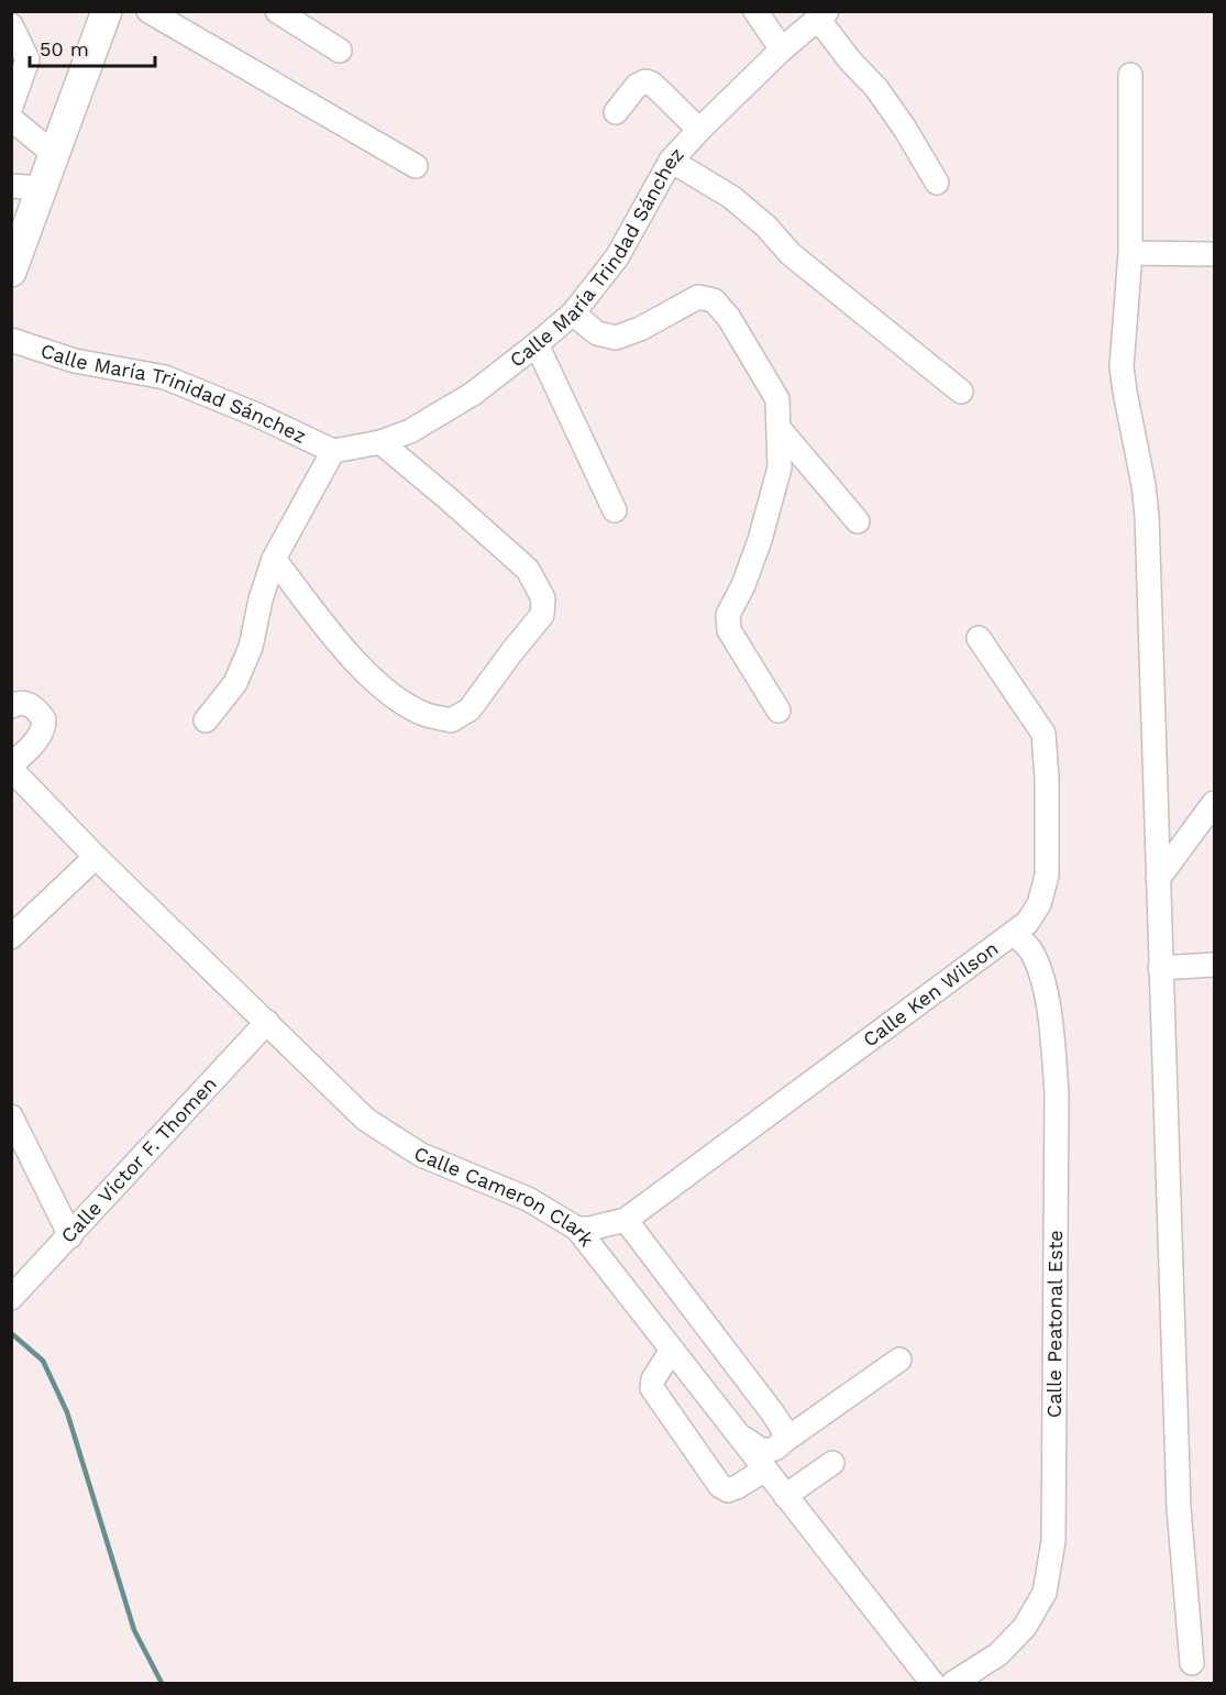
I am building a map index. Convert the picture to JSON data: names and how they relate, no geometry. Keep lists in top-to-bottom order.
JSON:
{
  "streets": {
    "street": [
      "Calle María Trindad Sánchez",
      "Calle María Trinidad Sánchez",
      "Calle Ken Wilson",
      "Calle Víctor F. Thomen",
      "Calle Cameron Clark",
      "Calle Peatonal Este"
    ]
  },
  "crossings": [
    ["Calle María Trindad Sánchez", "Calle María Trinidad Sánchez"],
    ["Calle Ken Wilson", "Calle Cameron Clark"],
    ["Calle Ken Wilson", "Calle Peatonal Este"],
    ["Calle Víctor F. Thomen", "Calle Cameron Clark"]
  ],
  "scale_bar": "50 m"
}
